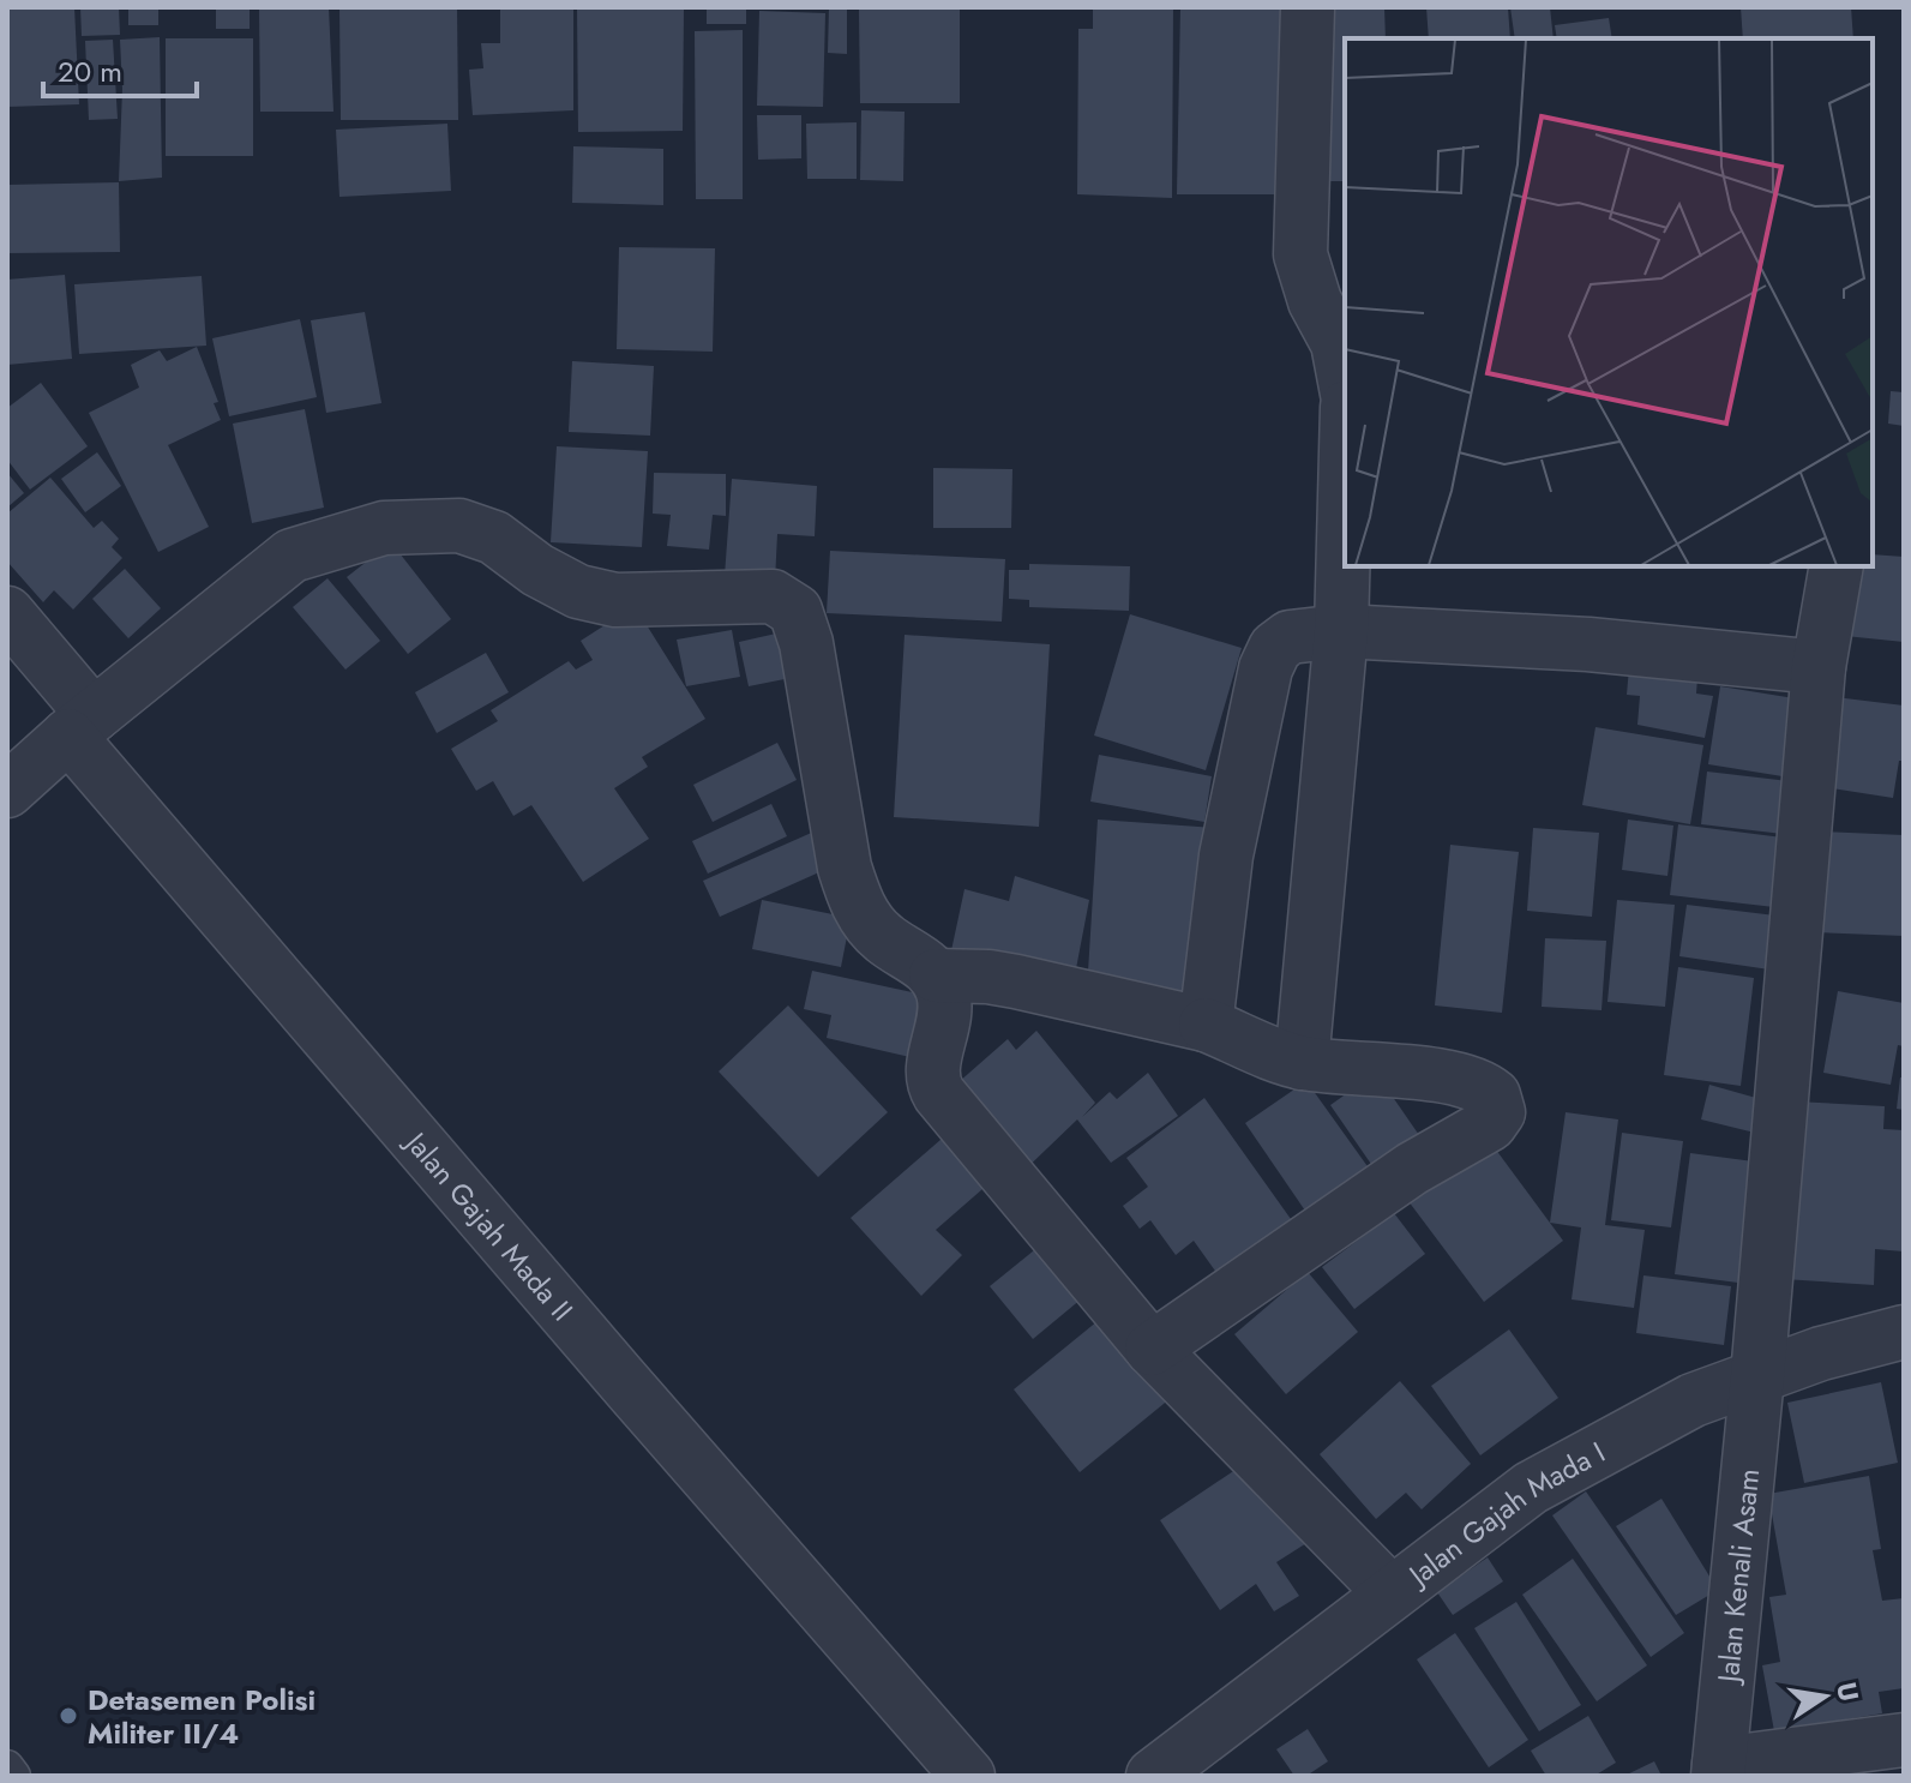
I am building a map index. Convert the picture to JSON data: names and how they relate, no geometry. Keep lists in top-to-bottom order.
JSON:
{
  "streets": {
    "street": ["Jalan Gajah Mada II", "Jalan Gajah Mada I", "Jalan Kenali Asam"]
  },
  "crossings": [
    ["Jalan Gajah Mada I", "Jalan Kenali Asam"]
  ],
  "places": ["Detasemen Polisi Militer II/4"],
  "scale_bar": "20 m",
  "north": "right"
}
